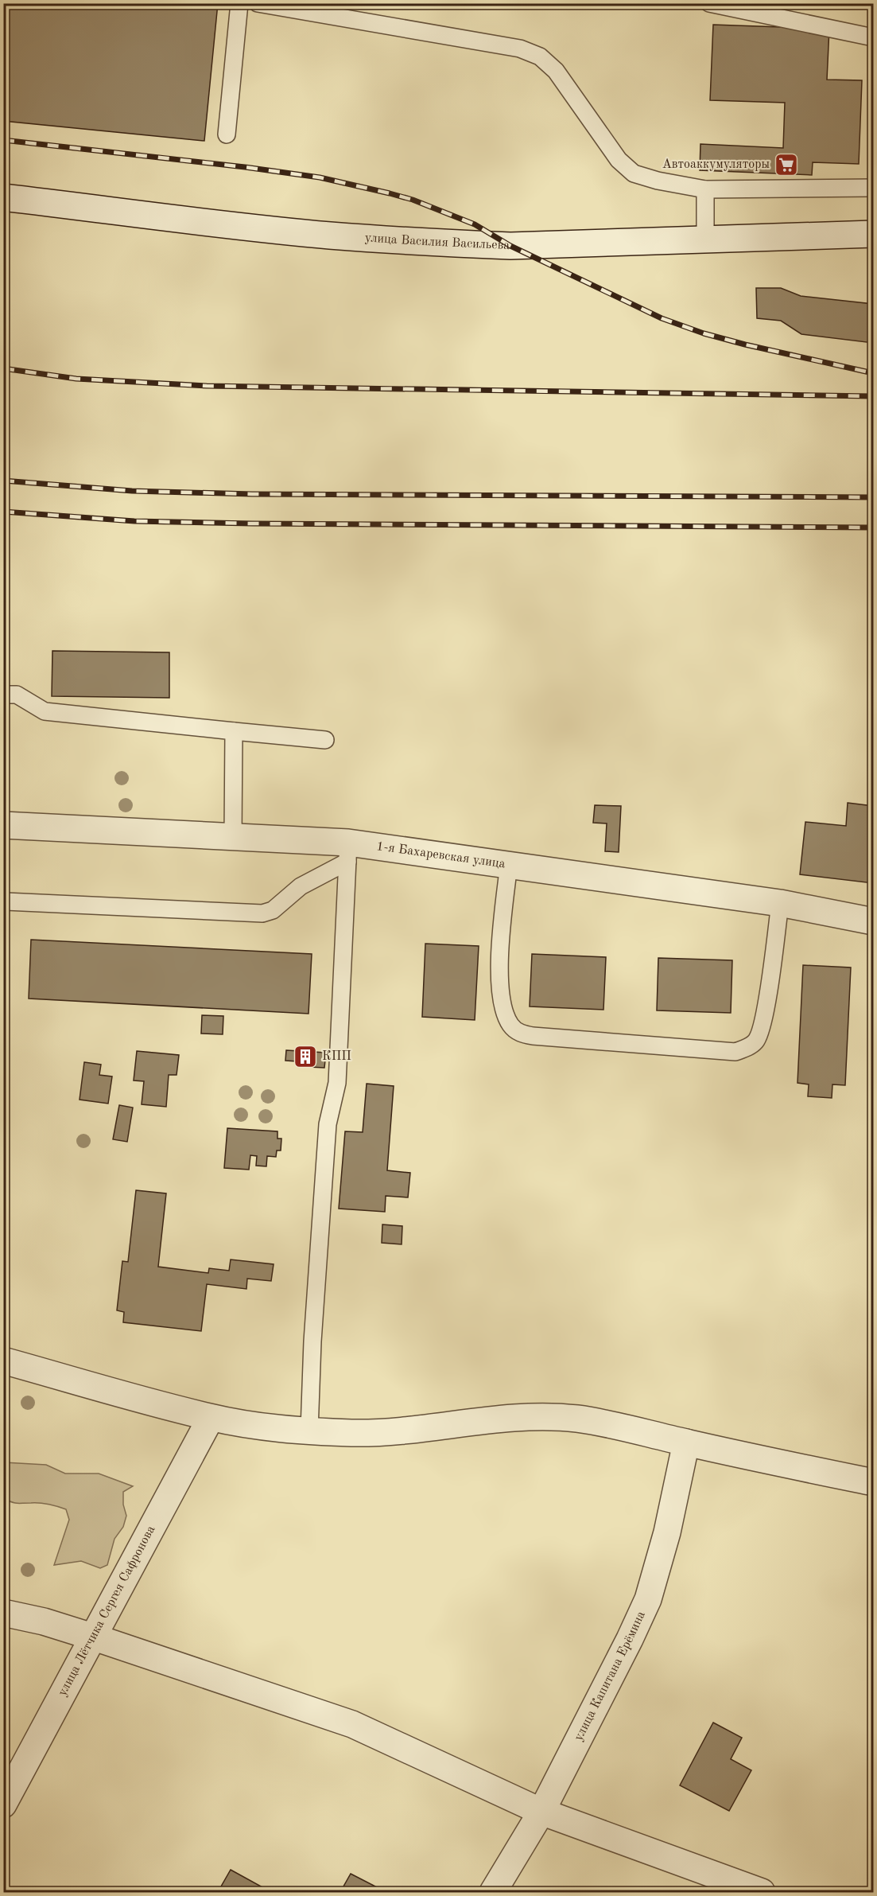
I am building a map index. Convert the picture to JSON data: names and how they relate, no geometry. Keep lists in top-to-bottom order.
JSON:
{
  "streets": {
    "street": [
      "улица Василия Васильева",
      "1-я Бахаревская улица",
      "улица Лётчика Сергея Сафронова",
      "улица Капитана Ерёмина"
    ]
  },
  "places": {
    "supermarket": ["Автоаккумуляторы"],
    "building": ["КПП"]
  }
}
